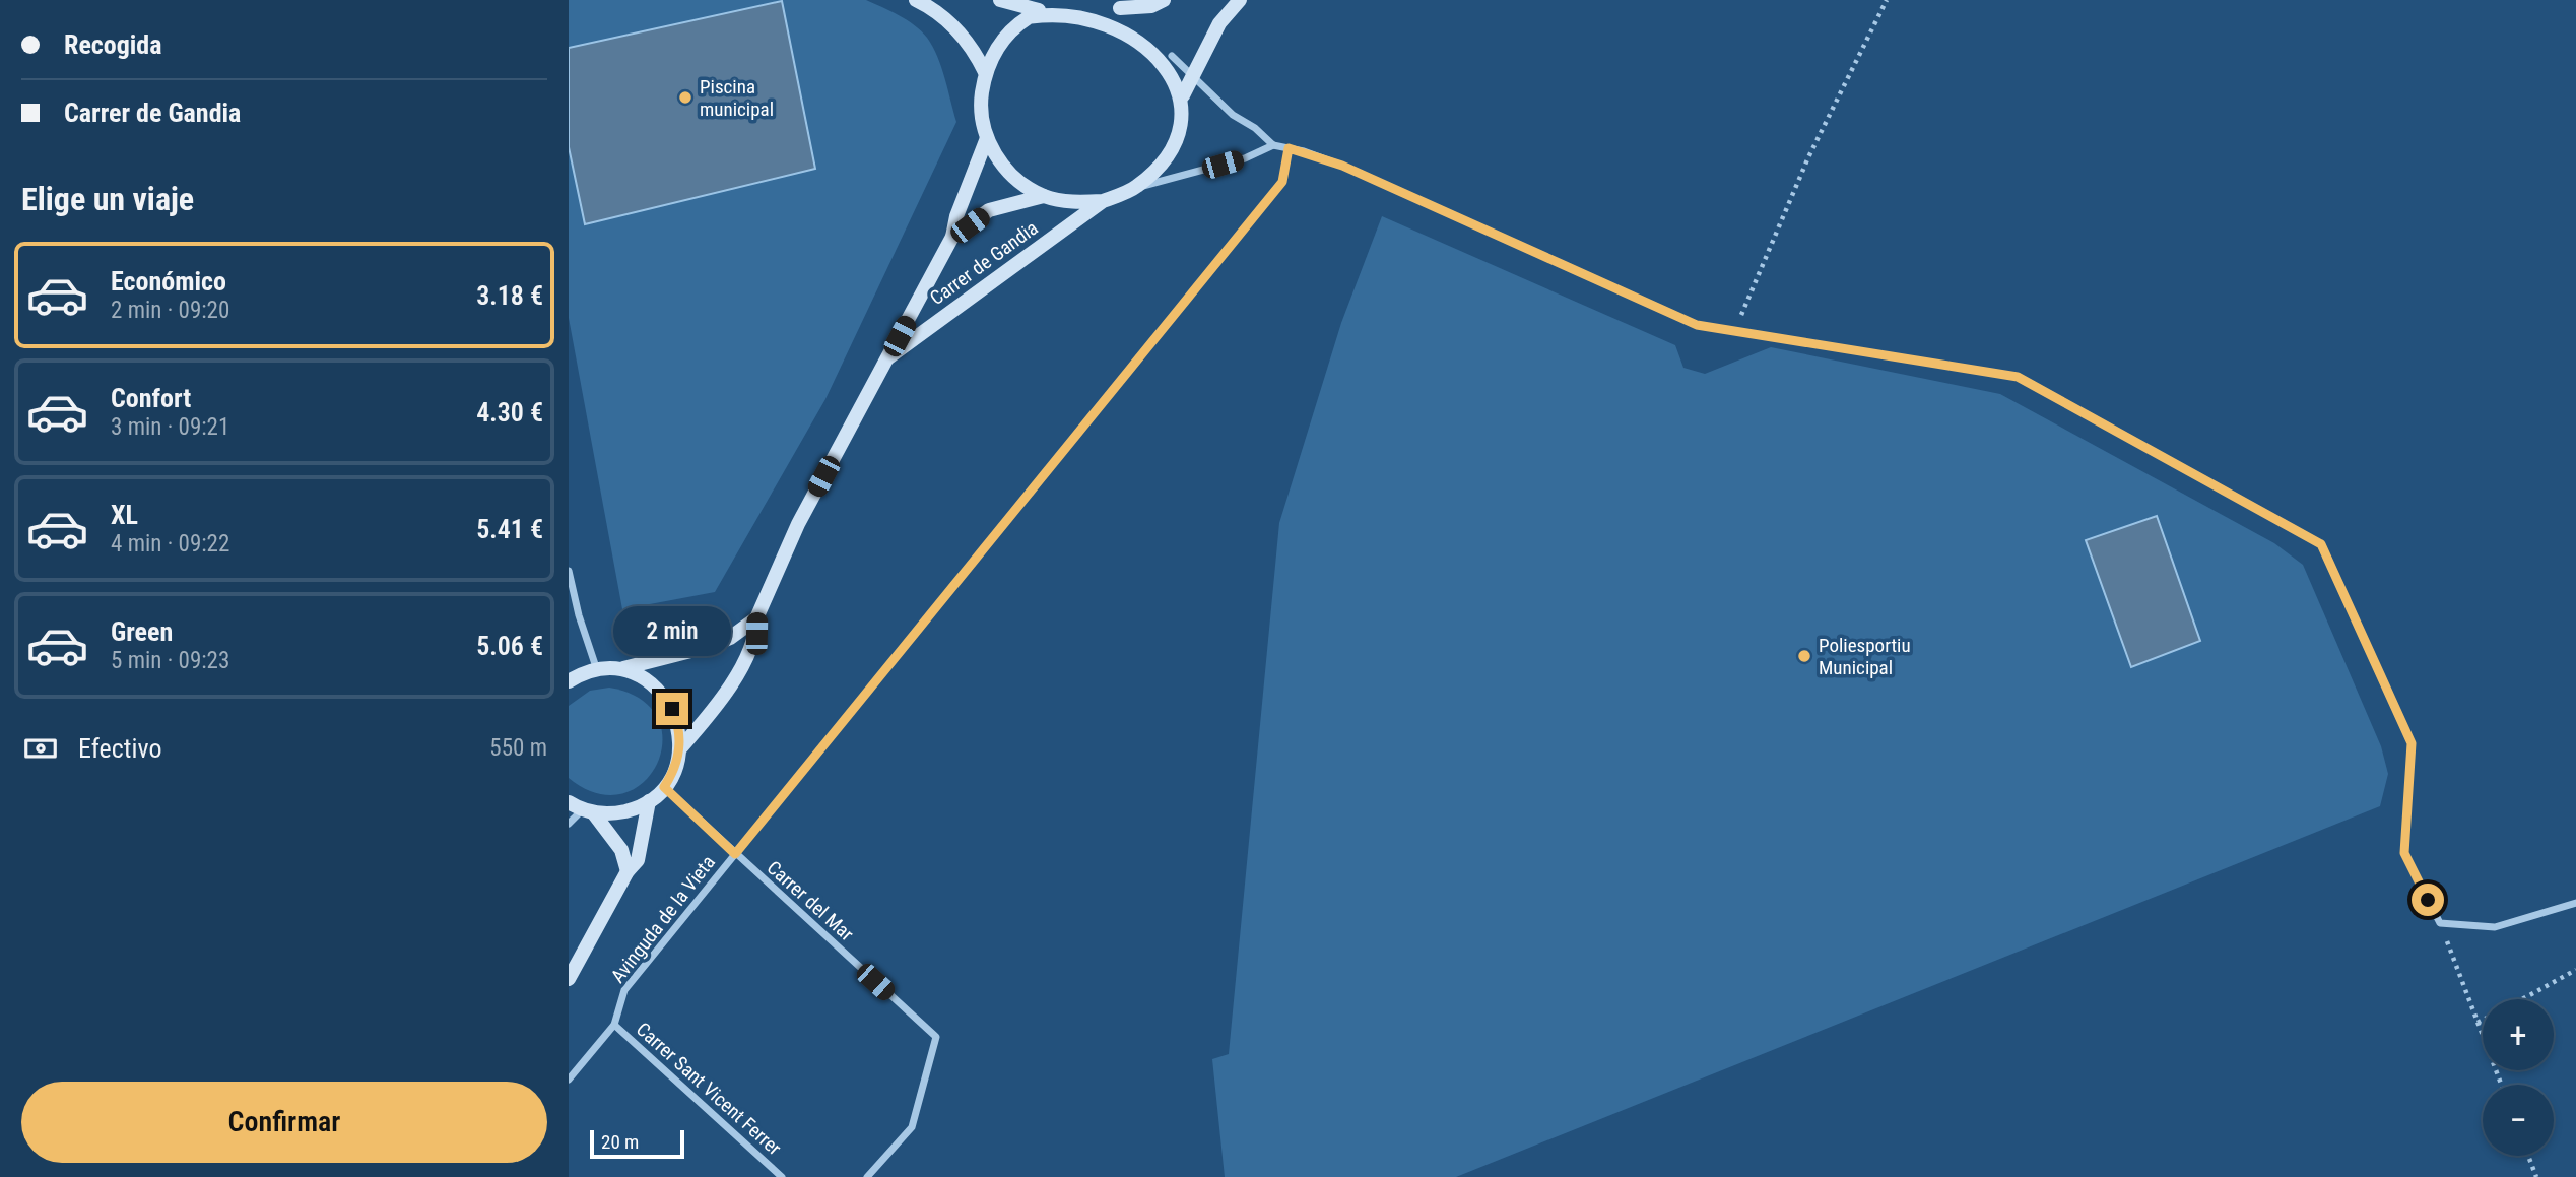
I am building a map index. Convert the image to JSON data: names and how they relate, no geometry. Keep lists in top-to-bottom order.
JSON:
{
  "streets": {
    "street": [
      "Carrer de Gandia",
      "Carrer del Mar",
      "Avinguda de la Vieta",
      "Carrer Sant Vicent Ferrer"
    ]
  },
  "crossings": [
    ["Carrer de Gandia", "Carrer del Mar"],
    ["Carrer del Mar", "Avinguda de la Vieta"],
    ["Avinguda de la Vieta", "Carrer Sant Vicent Ferrer"]
  ],
  "places": ["Piscina municipal", "Poliesportiu Municipal"],
  "scale_bar": "20 m",
  "page": {
    "banner": ["Recogida", "Carrer de Gandia"],
    "heading": "Elige un viaje",
    "list": [
      {
        "name": "Económico",
        "note": "2 min · 09:20",
        "value": "3.18 €"
      },
      {
        "name": "Confort",
        "note": "3 min · 09:21",
        "value": "4.30 €"
      },
      {
        "name": "XL",
        "note": "4 min · 09:22",
        "value": "5.41 €"
      },
      {
        "name": "Green",
        "note": "5 min · 09:23",
        "value": "5.06 €"
      }
    ],
    "bubble": "2 min",
    "pay": ["Efectivo", "550 m"],
    "map_buttons": ["+", "−"],
    "buttons": "Confirmar",
    "scale": "20 m"
  }
}
